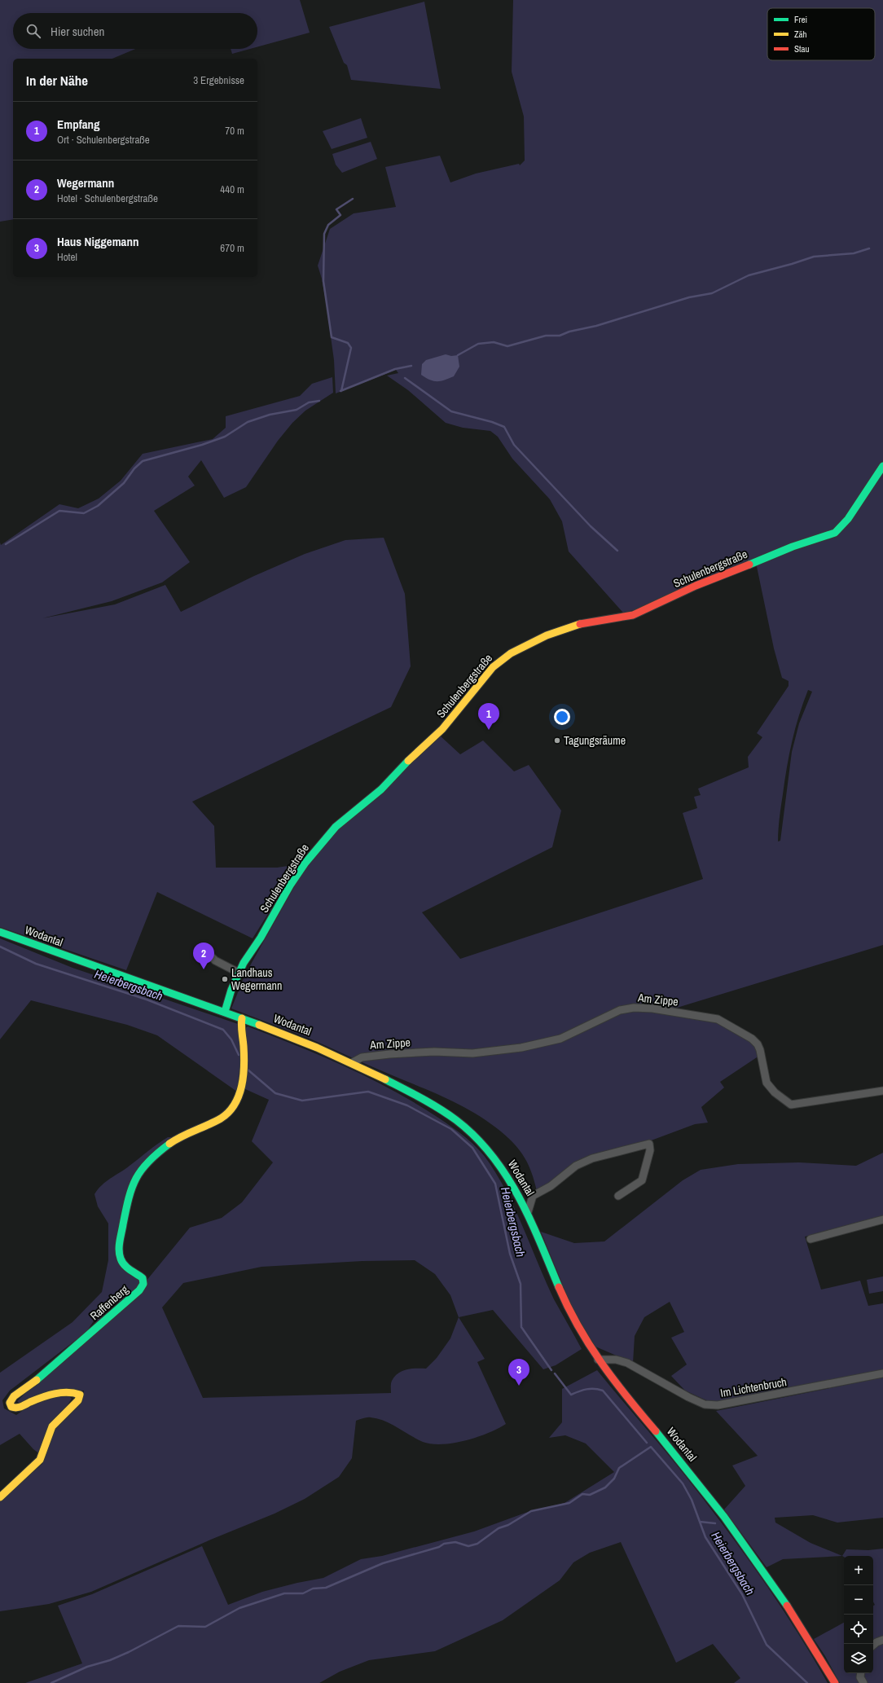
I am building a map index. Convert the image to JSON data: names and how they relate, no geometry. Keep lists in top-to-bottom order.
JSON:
{
  "streets": {
    "street": [
      "Schulenbergstraße",
      "Wodantal",
      "Am Zippe",
      "Raffenberg",
      "Im Lichtenbruch"
    ]
  },
  "crossings": [
    ["Schulenbergstraße", "Wodantal"],
    ["Wodantal", "Am Zippe"],
    ["Wodantal", "Raffenberg"],
    ["Wodantal", "Im Lichtenbruch"]
  ],
  "water": ["Heierbergsbach"],
  "places": ["Tagungsräume", "Landhaus Wegermann"],
  "legend": ["Frei", "Zäh", "Stau"],
  "page": {
    "search": "Hier suchen",
    "heading": ["In der Nähe", "3 Ergebnisse"],
    "list": [
      {
        "mark": "1",
        "name": "Empfang",
        "note": "Ort · Schulenbergstraße",
        "value": "70 m"
      },
      {
        "mark": "2",
        "name": "Wegermann",
        "note": "Hotel · Schulenbergstraße",
        "value": "440 m"
      },
      {
        "mark": "3",
        "name": "Haus Niggemann",
        "note": "Hotel",
        "value": "670 m"
      }
    ],
    "pins": ["1", "2", "3"],
    "map_buttons": ["+", "−"]
  }
}
